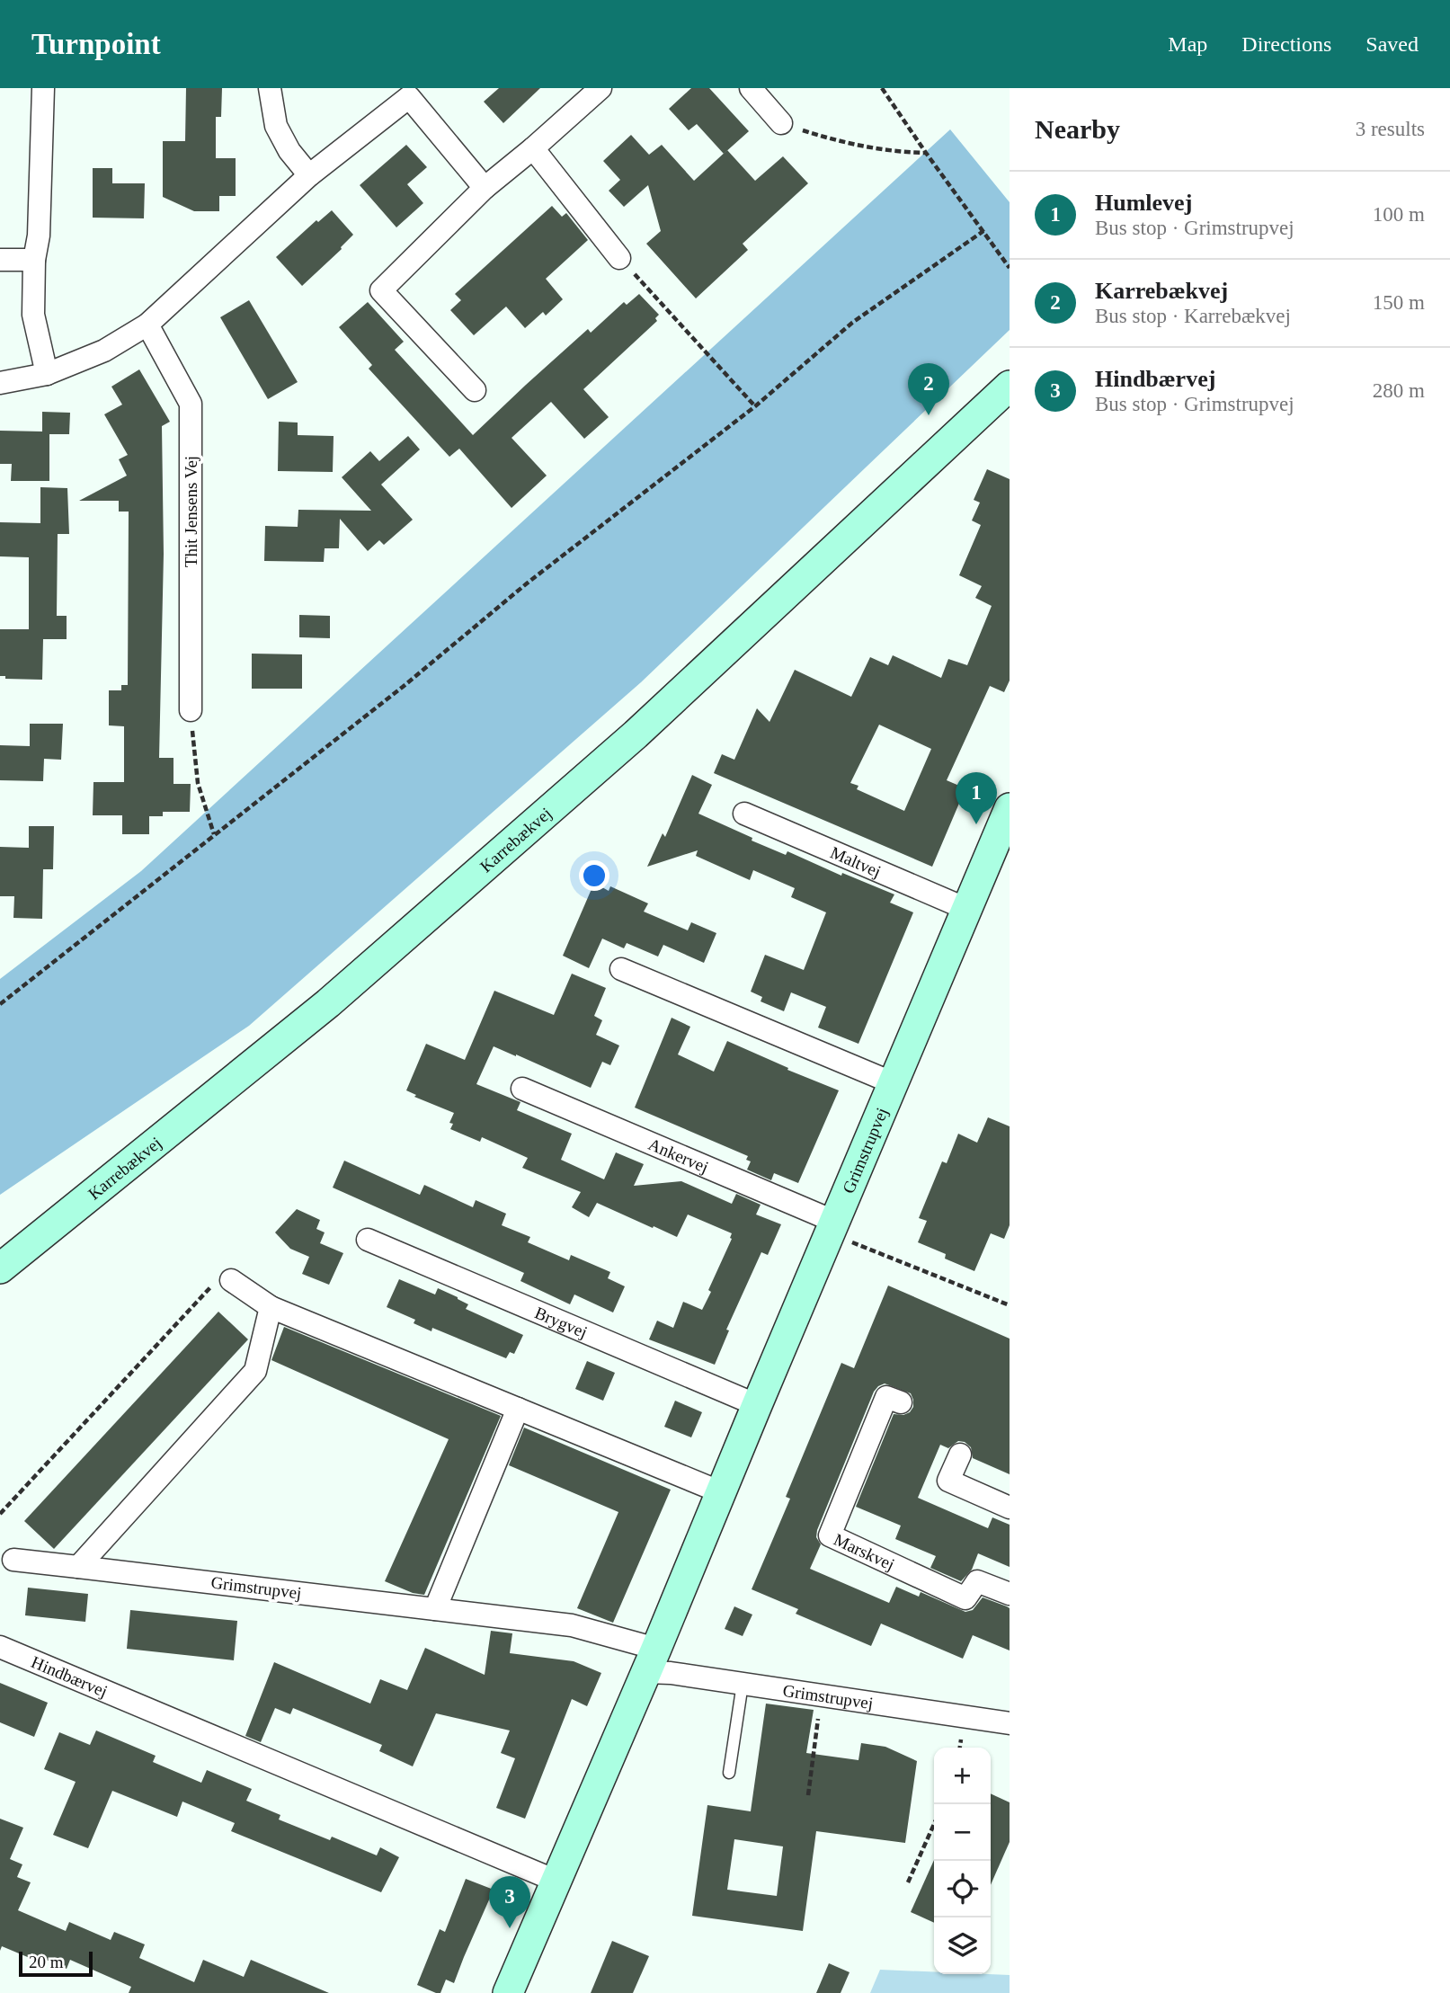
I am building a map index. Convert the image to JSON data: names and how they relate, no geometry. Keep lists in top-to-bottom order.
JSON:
{
  "streets": {
    "street": [
      "Thit Jensens Vej",
      "Karrebækvej",
      "Maltvej",
      "Grimstrupvej",
      "Ankervej",
      "Brygvej",
      "Marskvej",
      "Hindbærvej"
    ]
  },
  "crossings": [
    ["Maltvej", "Grimstrupvej"],
    ["Grimstrupvej", "Ankervej"],
    ["Grimstrupvej", "Brygvej"],
    ["Grimstrupvej", "Hindbærvej"]
  ],
  "scale_bar": "20 m",
  "page": {
    "header": "Turnpoint",
    "nav": ["Map", "Directions", "Saved"],
    "heading": ["Nearby", "3 results"],
    "list": [
      {
        "mark": "1",
        "name": "Humlevej",
        "note": "Bus stop · Grimstrupvej",
        "value": "100 m"
      },
      {
        "mark": "2",
        "name": "Karrebækvej",
        "note": "Bus stop · Karrebækvej",
        "value": "150 m"
      },
      {
        "mark": "3",
        "name": "Hindbærvej",
        "note": "Bus stop · Grimstrupvej",
        "value": "280 m"
      }
    ],
    "pins": ["2", "1", "3"],
    "map_buttons": ["+", "−"],
    "scale": "20 m"
  }
}
